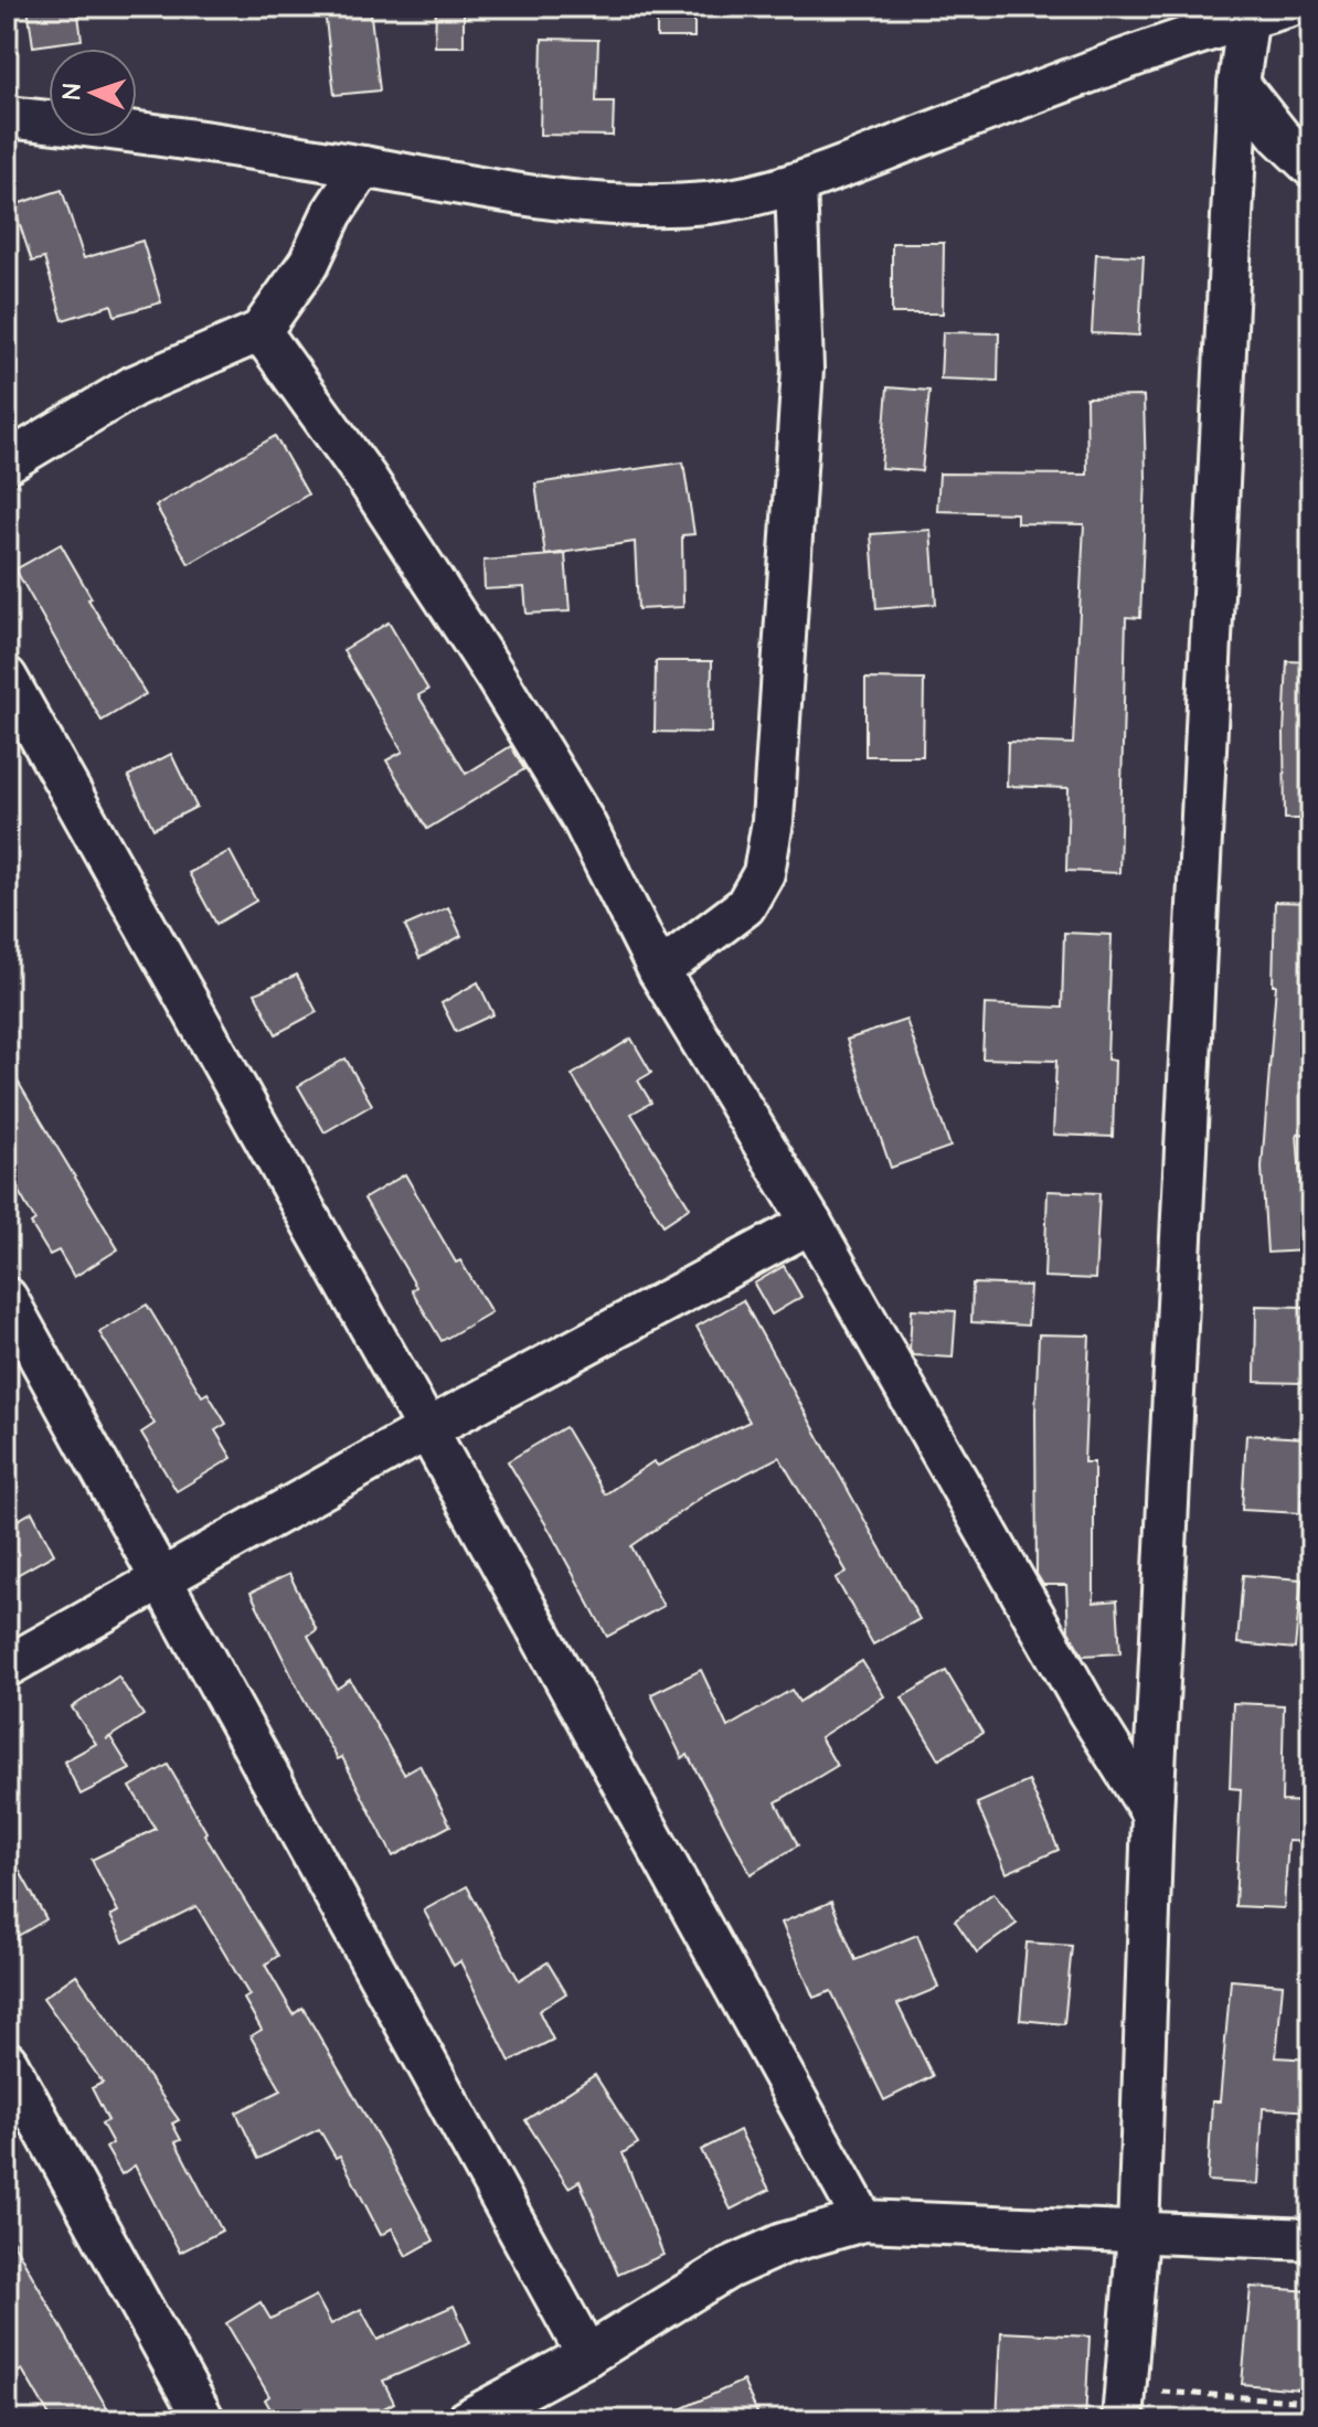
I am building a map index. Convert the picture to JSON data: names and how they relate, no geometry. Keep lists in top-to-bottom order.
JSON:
{
  "north": "left"
}
